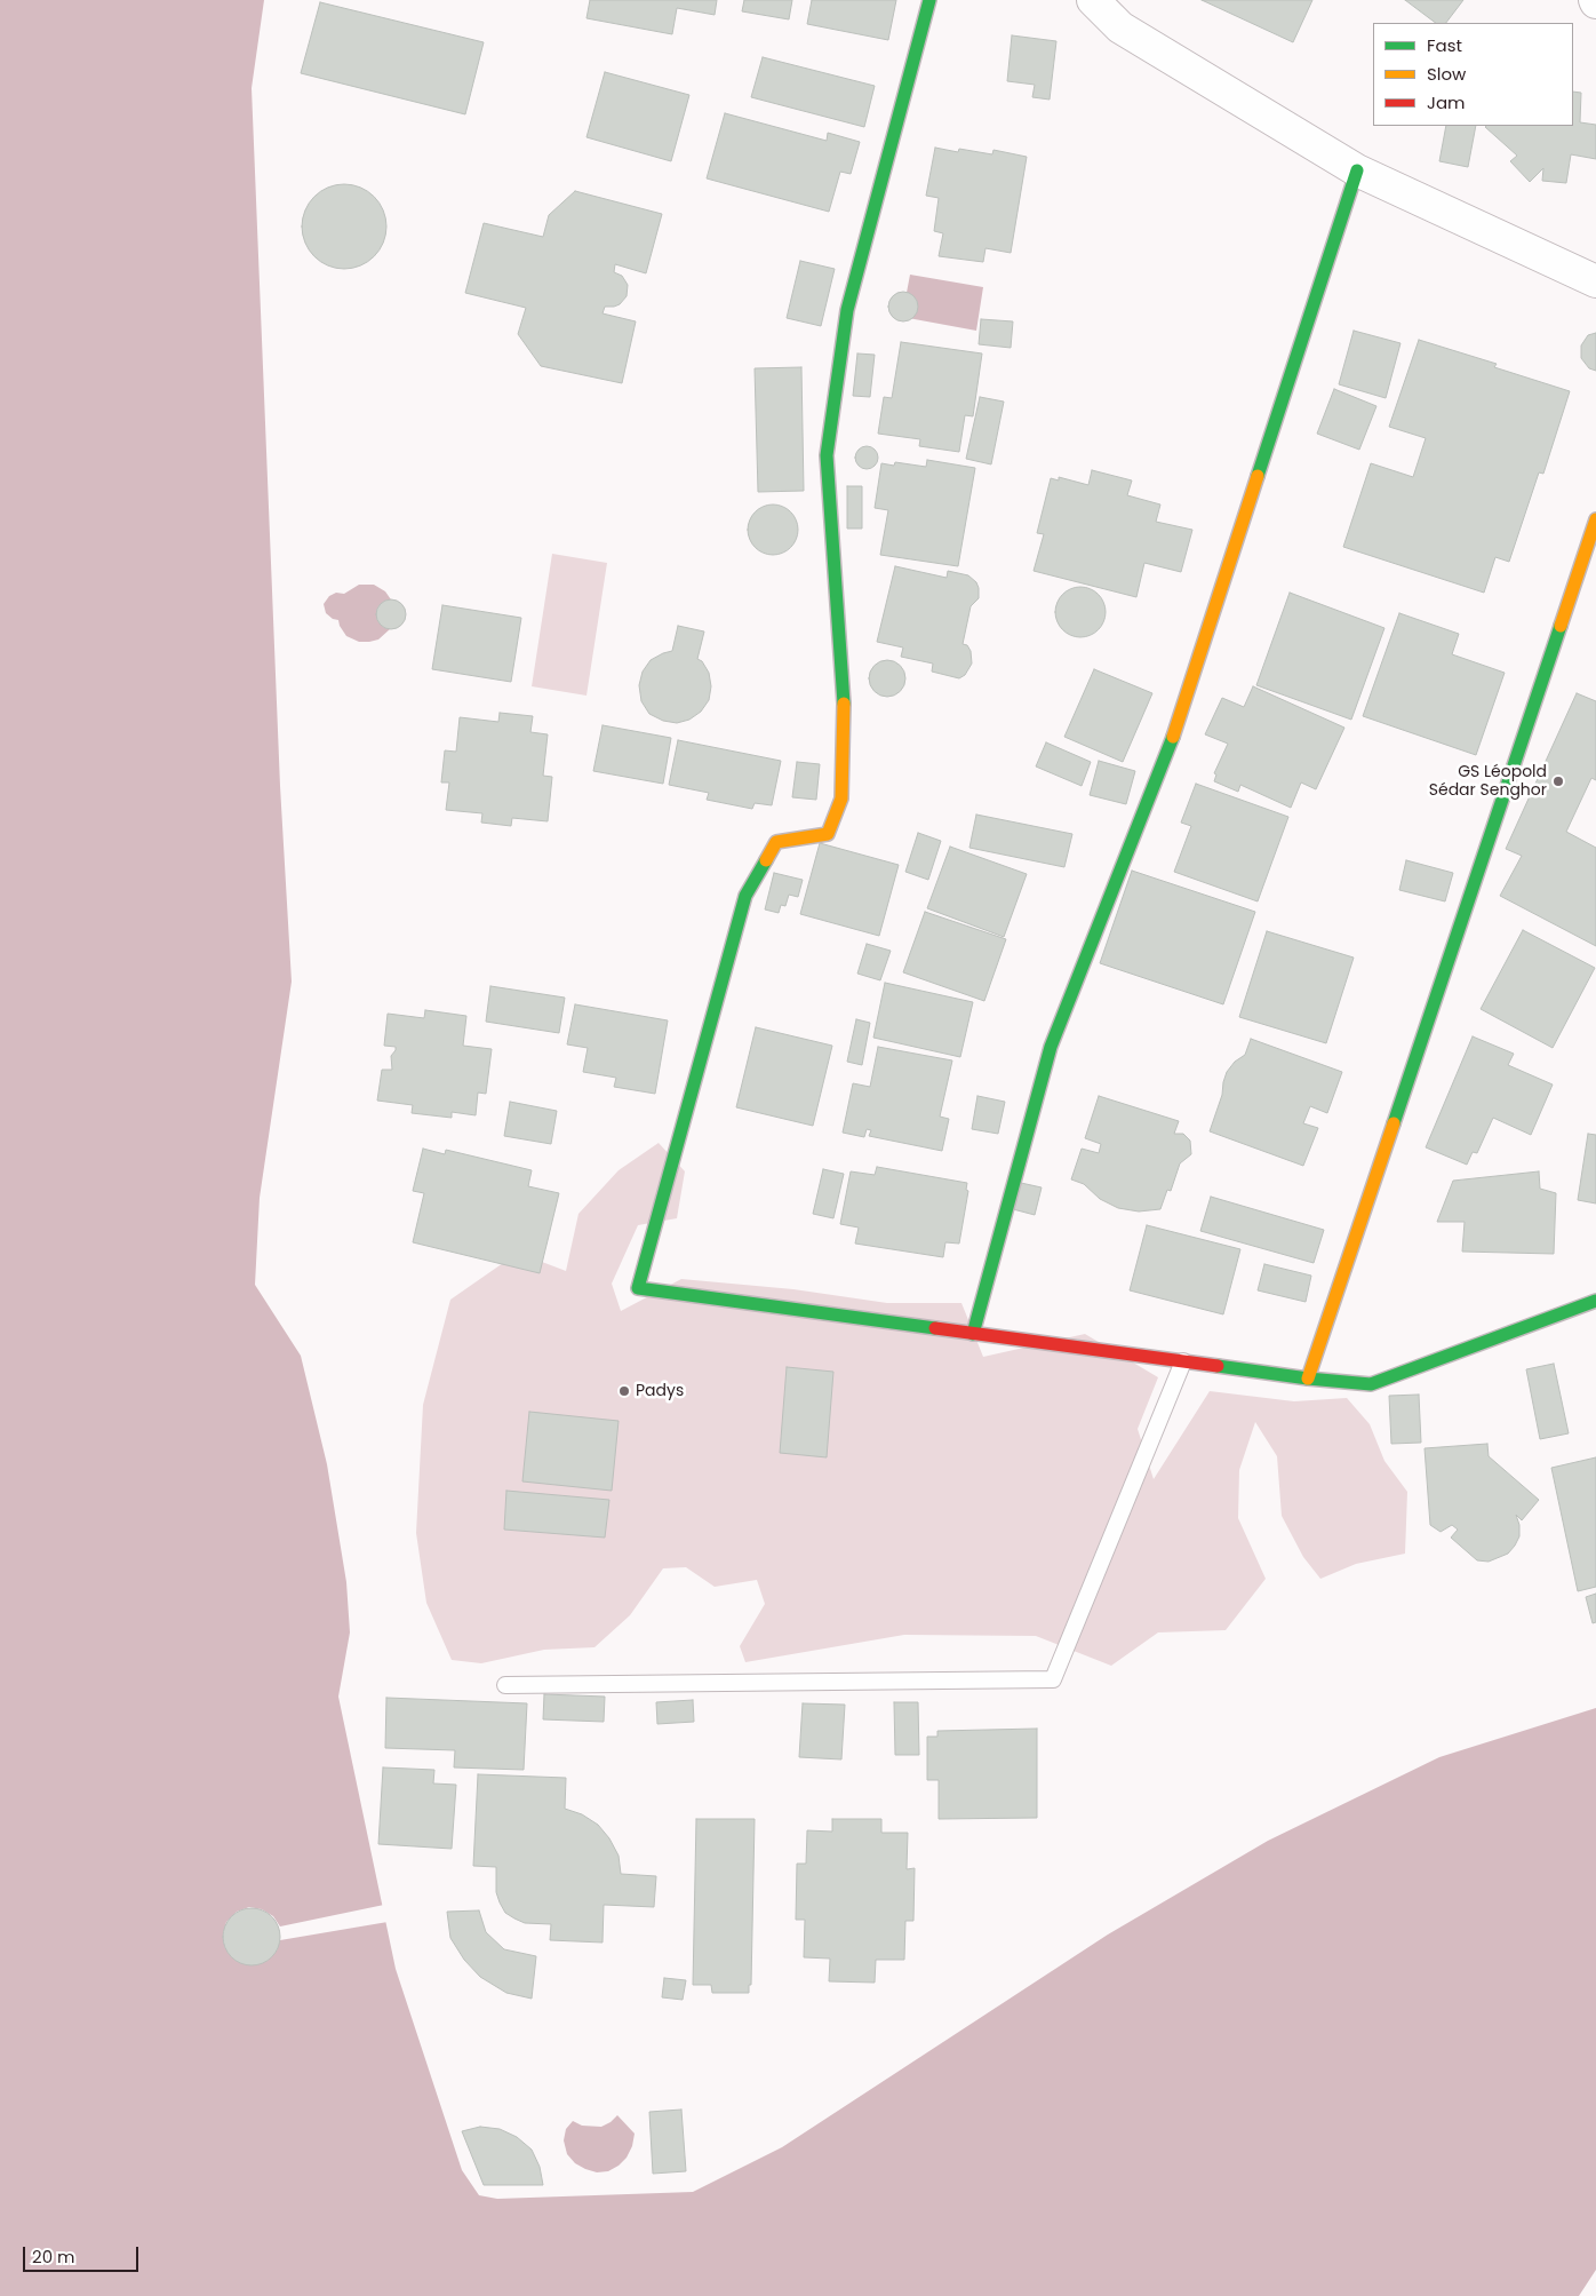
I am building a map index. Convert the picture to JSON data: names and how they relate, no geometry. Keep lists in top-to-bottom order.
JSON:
{
  "places": ["GS Léopold Sédar Senghor", "Padys"],
  "legend": ["Fast", "Slow", "Jam"],
  "scale_bar": "20 m"
}
